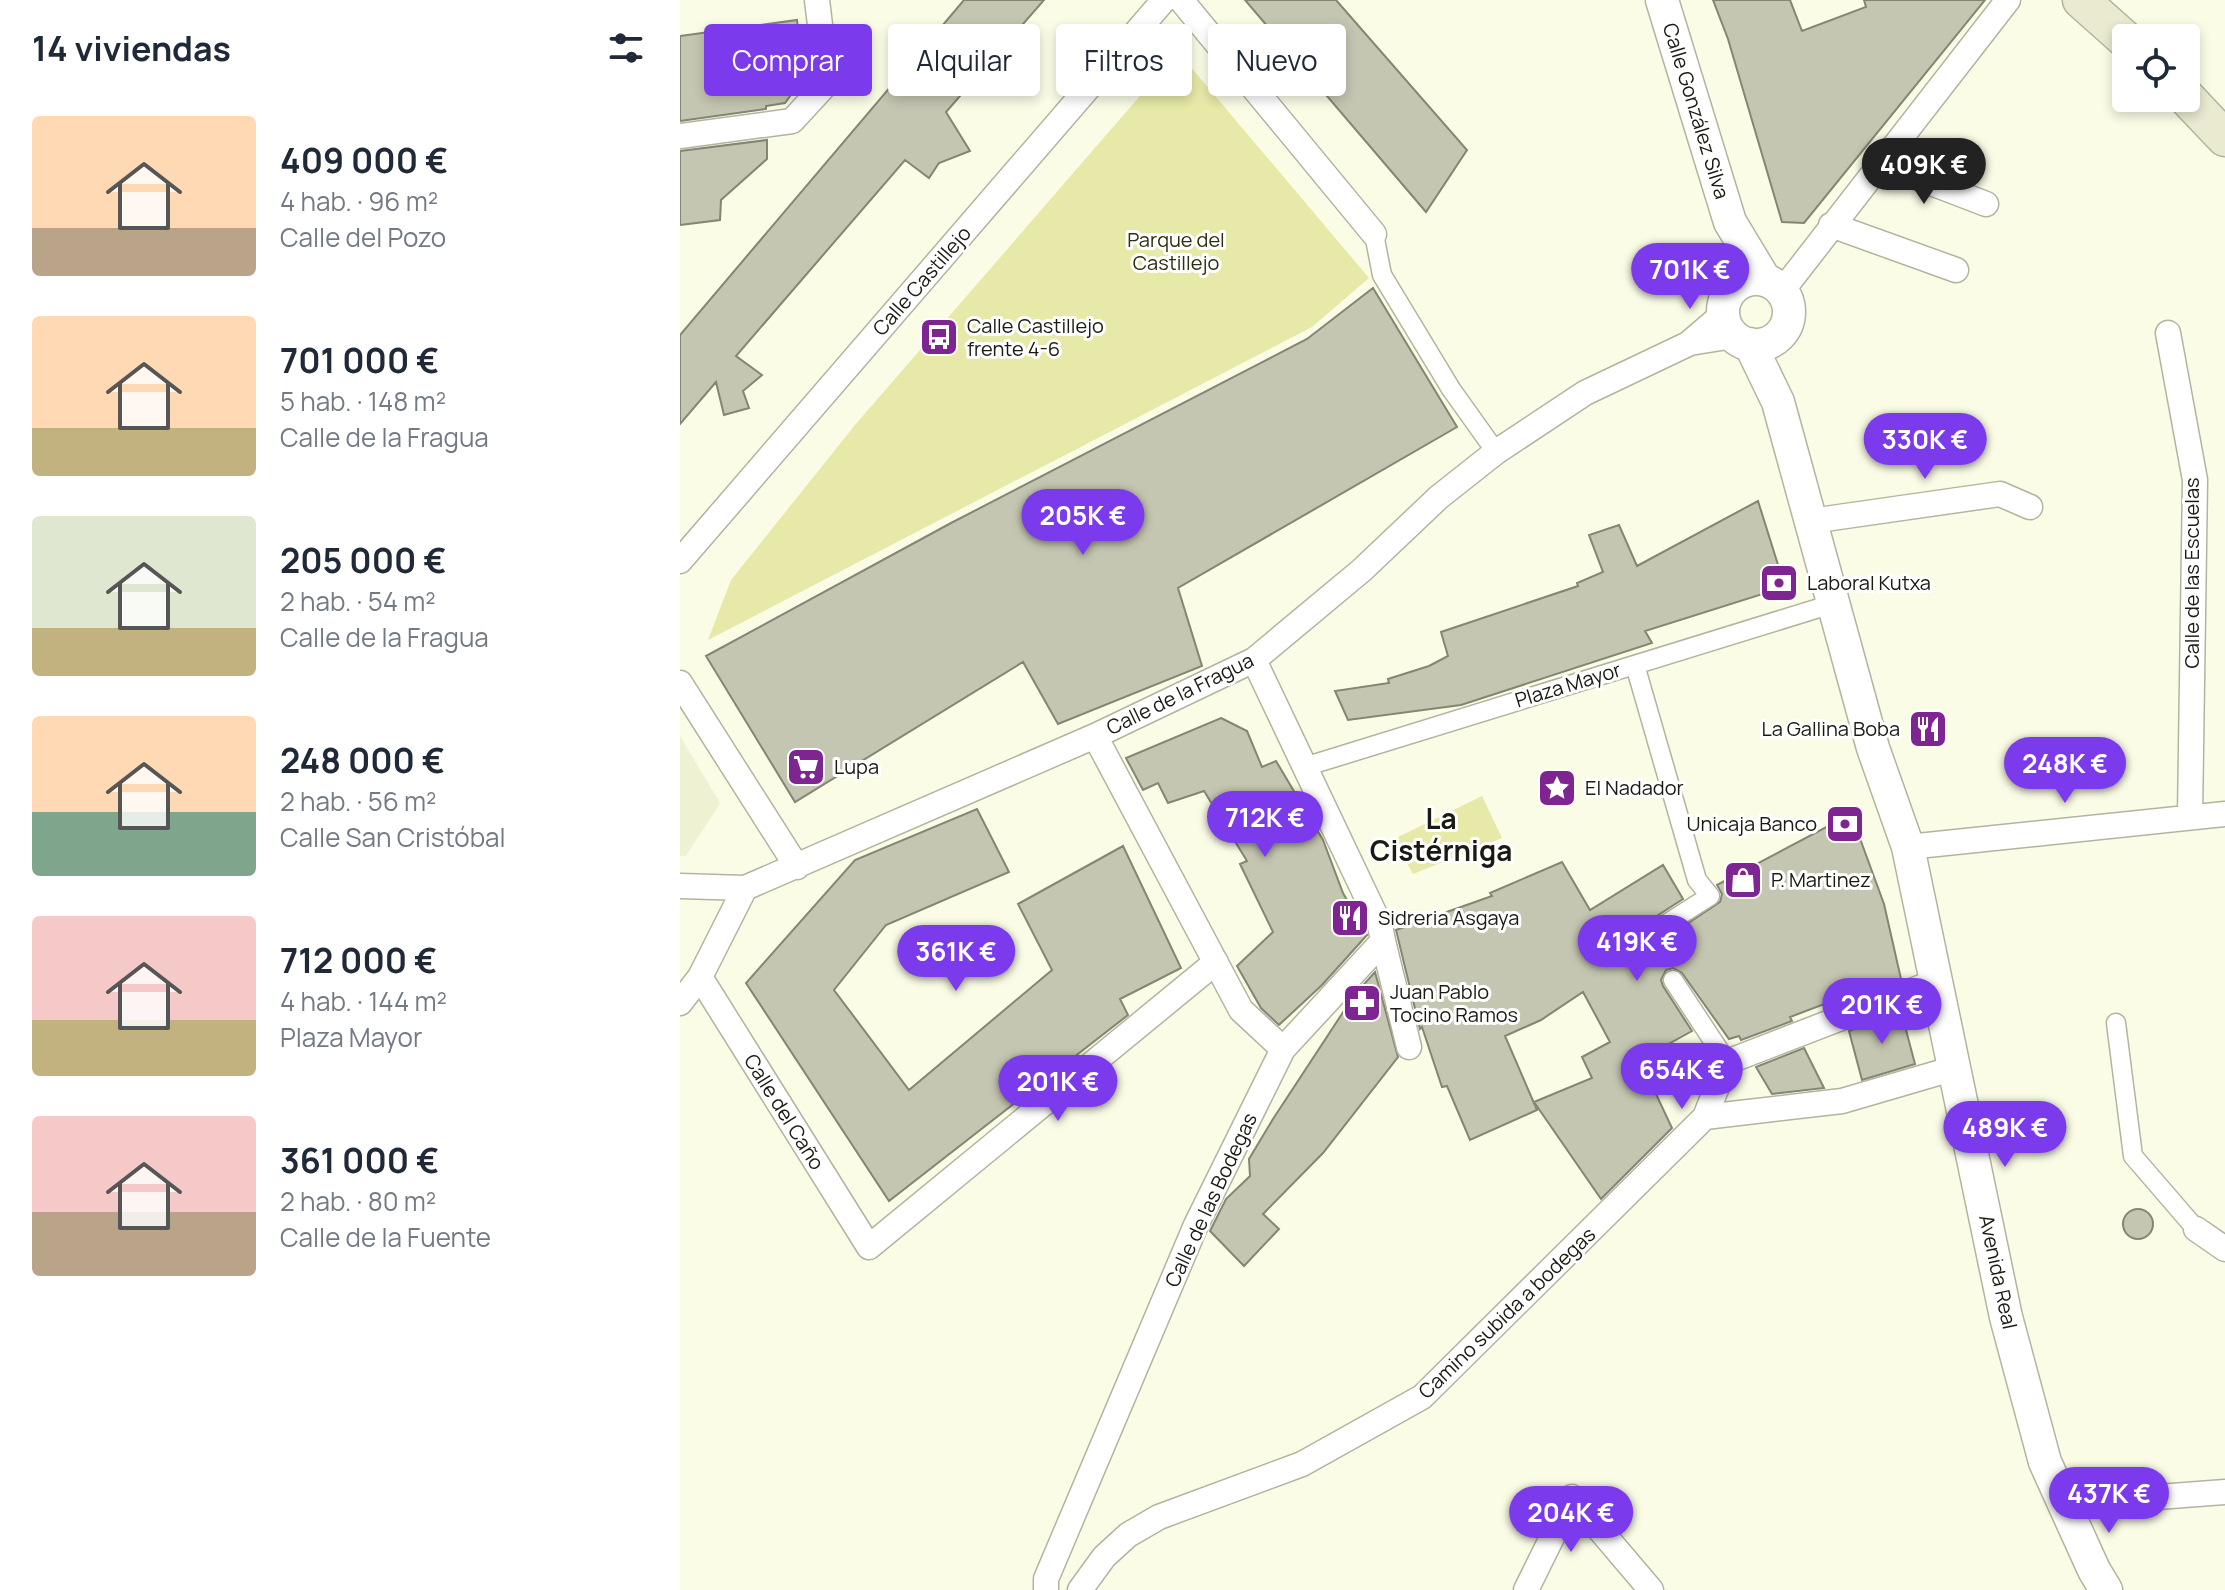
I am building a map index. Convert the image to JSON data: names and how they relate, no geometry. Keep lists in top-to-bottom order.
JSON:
{
  "streets": {
    "street": [
      "Calle González Silva",
      "Calle Castillejo",
      "Calle de las Escuelas",
      "Plaza Mayor",
      "Calle de la Fragua",
      "Calle del Caño",
      "Calle de las Bodegas",
      "Avenida Real",
      "Camino subida a bodegas"
    ]
  },
  "crossings": [
    ["Calle González Silva", "Plaza Mayor"],
    ["Calle González Silva", "Calle de la Fragua"]
  ],
  "districts": ["La Cistérniga"],
  "parks": ["Parque del Castillejo"],
  "places": {
    "bus stop": ["Calle Castillejo frente 4-6"],
    "bank": ["Laboral Kutxa", "Unicaja Banco"],
    "restaurant": ["La Gallina Boba", "Sidreria Asgaya"],
    "supermarket": ["Lupa"],
    "place": ["El Nadador"],
    "shop": ["P. Martinez"],
    "pharmacy": ["Juan Pablo Tocino Ramos"]
  },
  "page": {
    "heading": "14 viviendas",
    "chip": [
      "Comprar",
      "Alquilar",
      "Filtros",
      "Nuevo"
    ],
    "list": [
      {
        "name": "409 000 €",
        "note": "4 hab. · 96 m² · Calle del Pozo"
      },
      {
        "name": "701 000 €",
        "note": "5 hab. · 148 m² · Calle de la Fragua"
      },
      {
        "name": "205 000 €",
        "note": "2 hab. · 54 m² · Calle de la Fragua"
      },
      {
        "name": "248 000 €",
        "note": "2 hab. · 56 m² · Calle San Cristóbal"
      },
      {
        "name": "712 000 €",
        "note": "4 hab. · 144 m² · Plaza Mayor"
      },
      {
        "name": "361 000 €",
        "note": "2 hab. · 80 m² · Calle de la Fuente"
      }
    ],
    "price": [
      "409K €",
      "701K €",
      "330K €",
      "205K €",
      "248K €",
      "712K €",
      "419K €",
      "361K €",
      "201K €",
      "654K €",
      "201K €",
      "489K €",
      "437K €",
      "204K €"
    ]
  }
}
